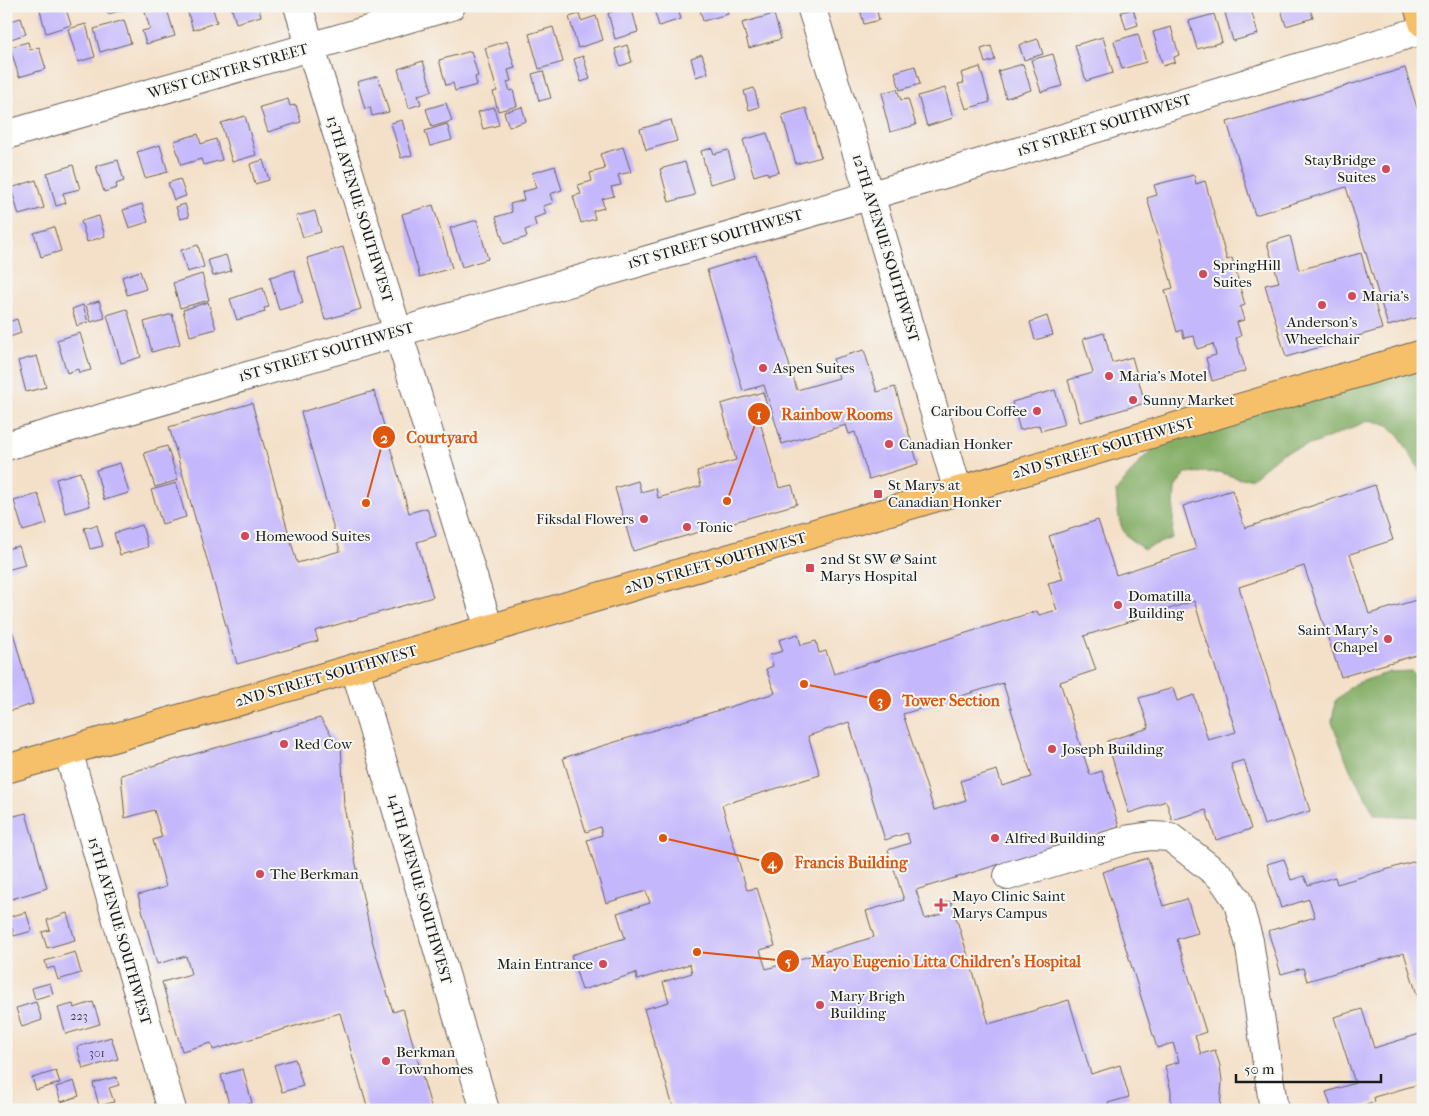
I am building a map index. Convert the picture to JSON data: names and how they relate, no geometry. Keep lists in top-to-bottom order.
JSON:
{
  "streets": {
    "main road": ["2ND STREET SOUTHWEST"],
    "street": [
      "WEST CENTER STREET",
      "1ST STREET SOUTHWEST",
      "13TH AVENUE SOUTHWEST",
      "12TH AVENUE SOUTHWEST",
      "14TH AVENUE SOUTHWEST",
      "15TH AVENUE SOUTHWEST"
    ]
  },
  "crossings": [
    ["WEST CENTER STREET", "13TH AVENUE SOUTHWEST"],
    ["1ST STREET SOUTHWEST", "13TH AVENUE SOUTHWEST"],
    ["1ST STREET SOUTHWEST", "12TH AVENUE SOUTHWEST"],
    ["13TH AVENUE SOUTHWEST", "2ND STREET SOUTHWEST"],
    ["12TH AVENUE SOUTHWEST", "2ND STREET SOUTHWEST"],
    ["2ND STREET SOUTHWEST", "14TH AVENUE SOUTHWEST"],
    ["2ND STREET SOUTHWEST", "15TH AVENUE SOUTHWEST"]
  ],
  "places": {
    "other": [
      "StayBridge Suites",
      "SpringHill Suites",
      "Maria's",
      "Anderson's Wheelchair",
      "Aspen Suites",
      "Maria's Motel",
      "Sunny Market",
      "Caribou Coffee",
      "Canadian Honker",
      "Rainbow Rooms",
      "Courtyard",
      "Fiksdal Flowers",
      "Tonic",
      "Homewood Suites",
      "Domatilla Building",
      "Saint Mary's Chapel",
      "Tower Section",
      "Red Cow",
      "Joseph Building",
      "Francis Building",
      "Alfred Building",
      "The Berkman",
      "Mayo Eugenio Litta Children's Hospital",
      "Main Entrance",
      "Mary Brigh Building",
      "Berkman Townhomes"
    ],
    "transit": ["St Marys at Canadian Honker", "2nd St SW @ Saint Marys Hospital"],
    "health": ["Mayo Clinic Saint Marys Campus"]
  },
  "house_numbers": ["223", "301"],
  "scale_bar": "50 m"
}
